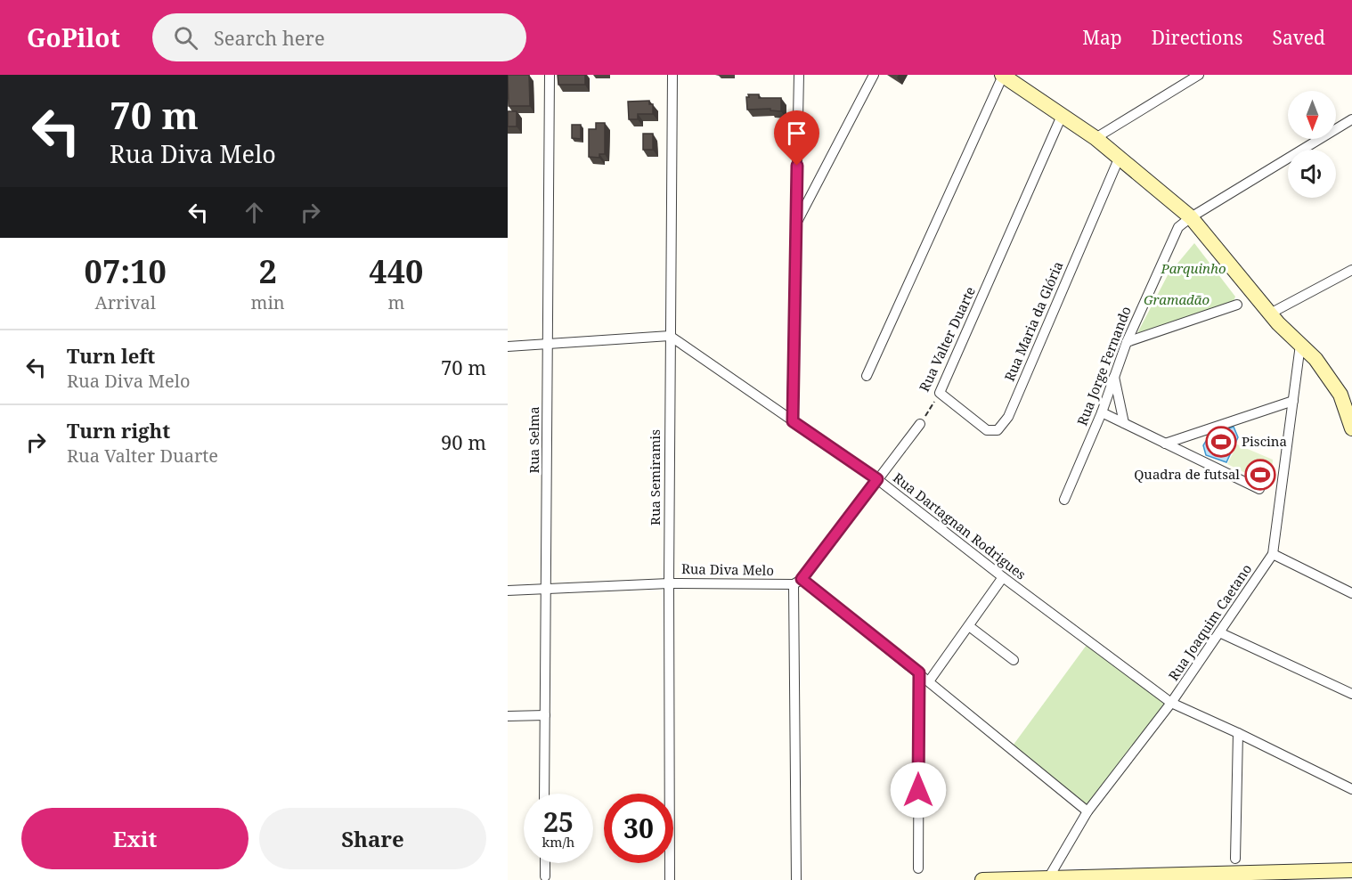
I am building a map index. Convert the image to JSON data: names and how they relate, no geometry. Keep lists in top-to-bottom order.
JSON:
{
  "streets": {
    "street": [
      "Rua Maria da Glória",
      "Rua Valter Duarte",
      "Rua Jorge Fernando",
      "Rua Selma",
      "Rua Semiramis",
      "Rua Dartagnan Rodrigues",
      "Rua Diva Melo",
      "Rua Joaquim Caetano"
    ]
  },
  "crossings": [
    ["Rua Maria da Glória", "Rua Valter Duarte"],
    ["Rua Selma", "Rua Diva Melo"],
    ["Rua Semiramis", "Rua Dartagnan Rodrigues"],
    ["Rua Semiramis", "Rua Diva Melo"],
    ["Rua Dartagnan Rodrigues", "Rua Joaquim Caetano"]
  ],
  "parks": ["Parquinho", "Gramadão"],
  "places": {
    "sports": ["Piscina", "Quadra de futsal"]
  },
  "north": "bottom",
  "page": {
    "header": "GoPilot",
    "search": "Search here",
    "nav": ["Map", "Directions", "Saved"],
    "turn": ["70 m", "Rua Diva Melo"],
    "eta": [
      "07:10",
      "Arrival",
      "2",
      "min",
      "440",
      "m"
    ],
    "list": [
      {
        "name": "Turn left",
        "note": "Rua Diva Melo",
        "value": "70 m"
      },
      {
        "name": "Turn right",
        "note": "Rua Valter Duarte",
        "value": "90 m"
      }
    ],
    "speed": "25 km/h",
    "limit": "30",
    "buttons": ["Exit", "Share"]
  }
}
